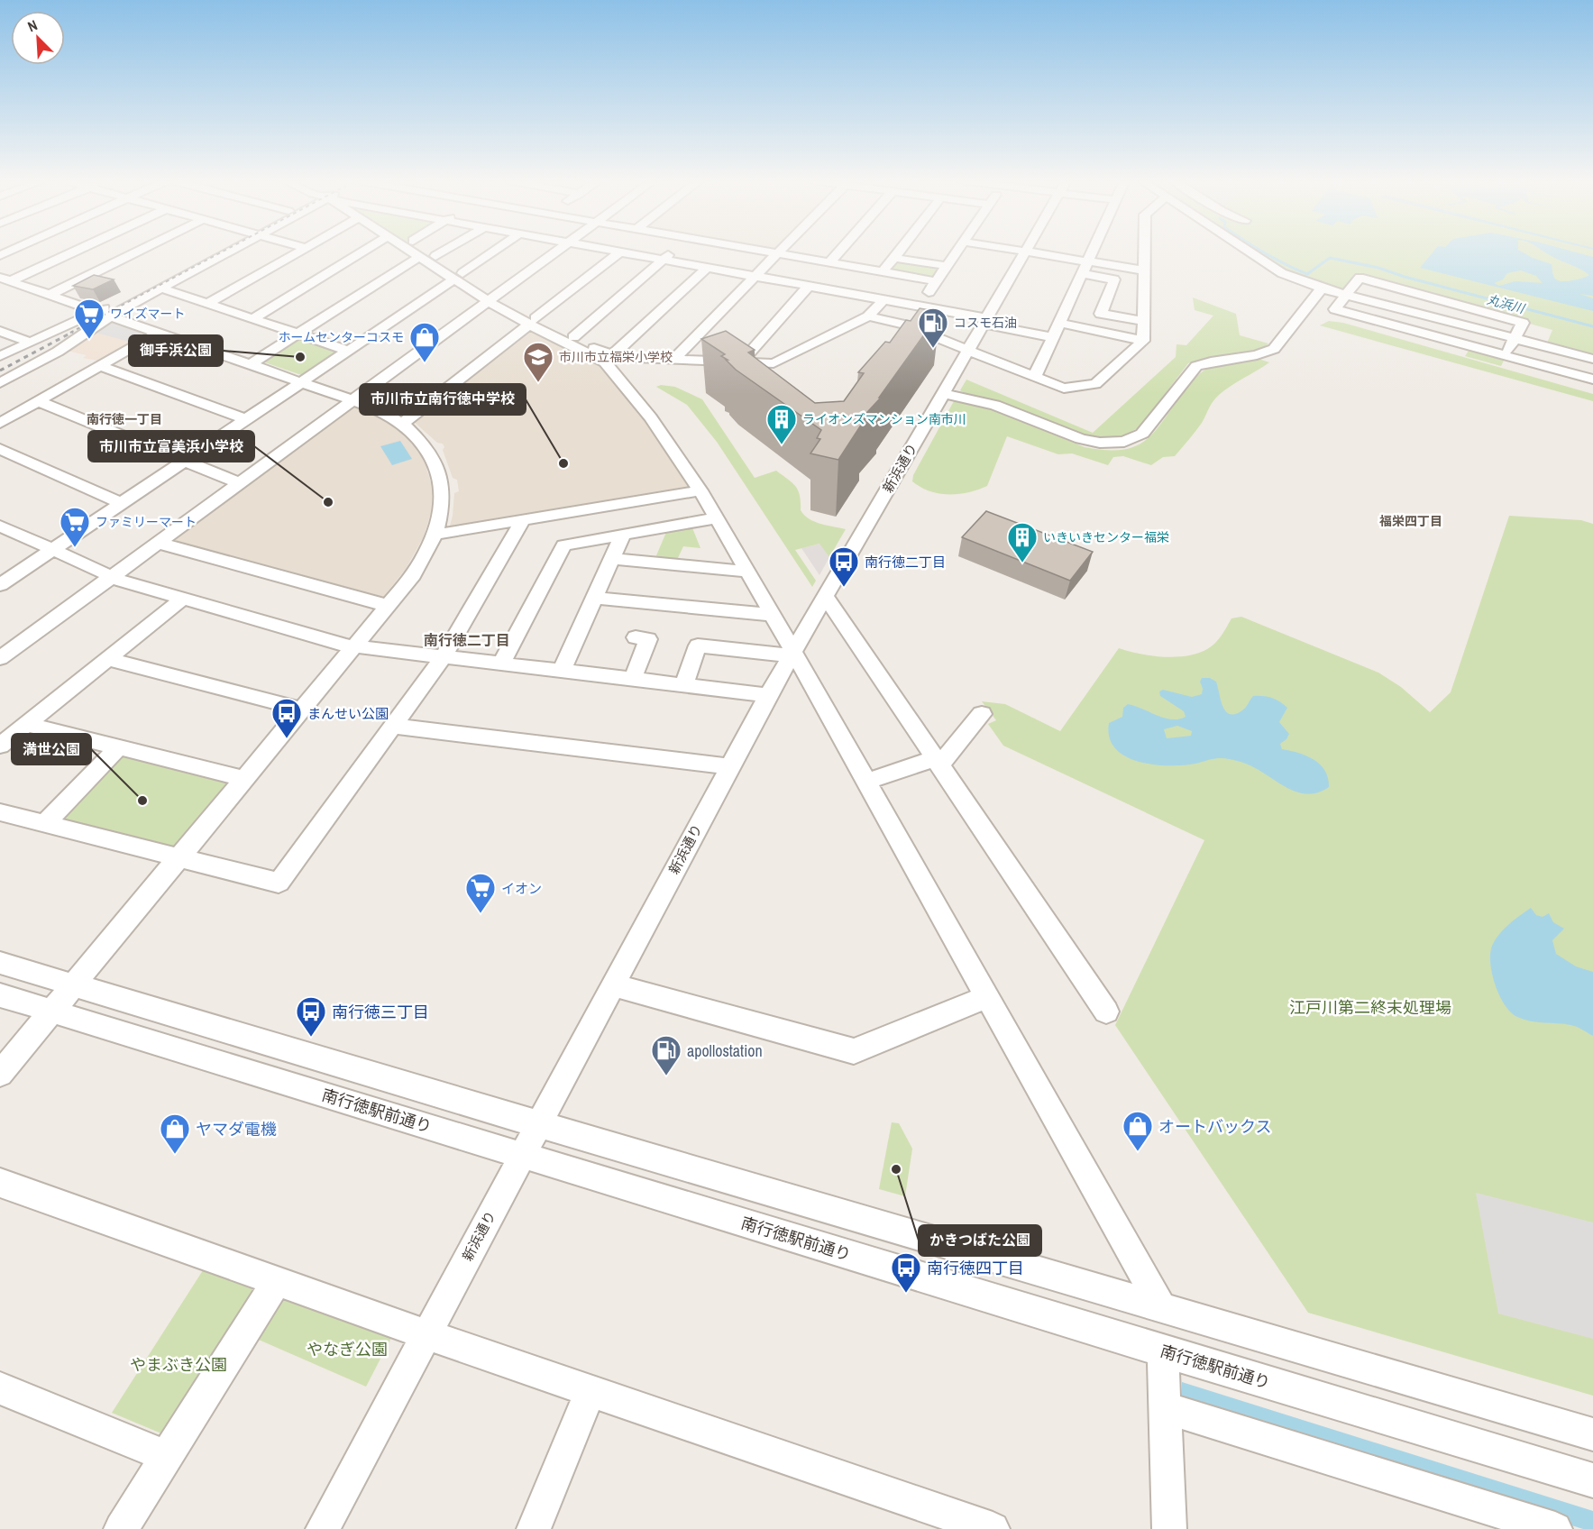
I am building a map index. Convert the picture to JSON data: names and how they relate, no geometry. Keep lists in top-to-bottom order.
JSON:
{
  "streets": {
    "street": ["新浜通り", "南行徳駅前通り"]
  },
  "crossings": [
    ["新浜通り", "南行徳駅前通り"]
  ],
  "districts": ["南行徳一丁目", "福栄四丁目", "南行徳二丁目"],
  "water": ["丸浜川"],
  "parks": ["江戸川第二終末処理場", "やなぎ公園", "やまぶき公園"],
  "places": {
    "supermarket": ["ワイズマート", "ファミリーマート", "イオン"],
    "fuel station": ["コスモ石油", "apollostation"],
    "other": [
      "御手浜公園",
      "市川市立南行徳中学校",
      "市川市立富美浜小学校",
      "満世公園",
      "かきつばた公園"
    ],
    "shop": ["ホームセンターコスモ", "オートバックス", "ヤマダ電機"],
    "school or university": ["市川市立福栄小学校"],
    "building": ["ライオンズマンション南市川", "いきいきセンター福栄"],
    "bus stop": [
      "南行徳二丁目",
      "まんせい公園",
      "南行徳三丁目",
      "南行徳四丁目"
    ]
  },
  "north": "top left"
}
